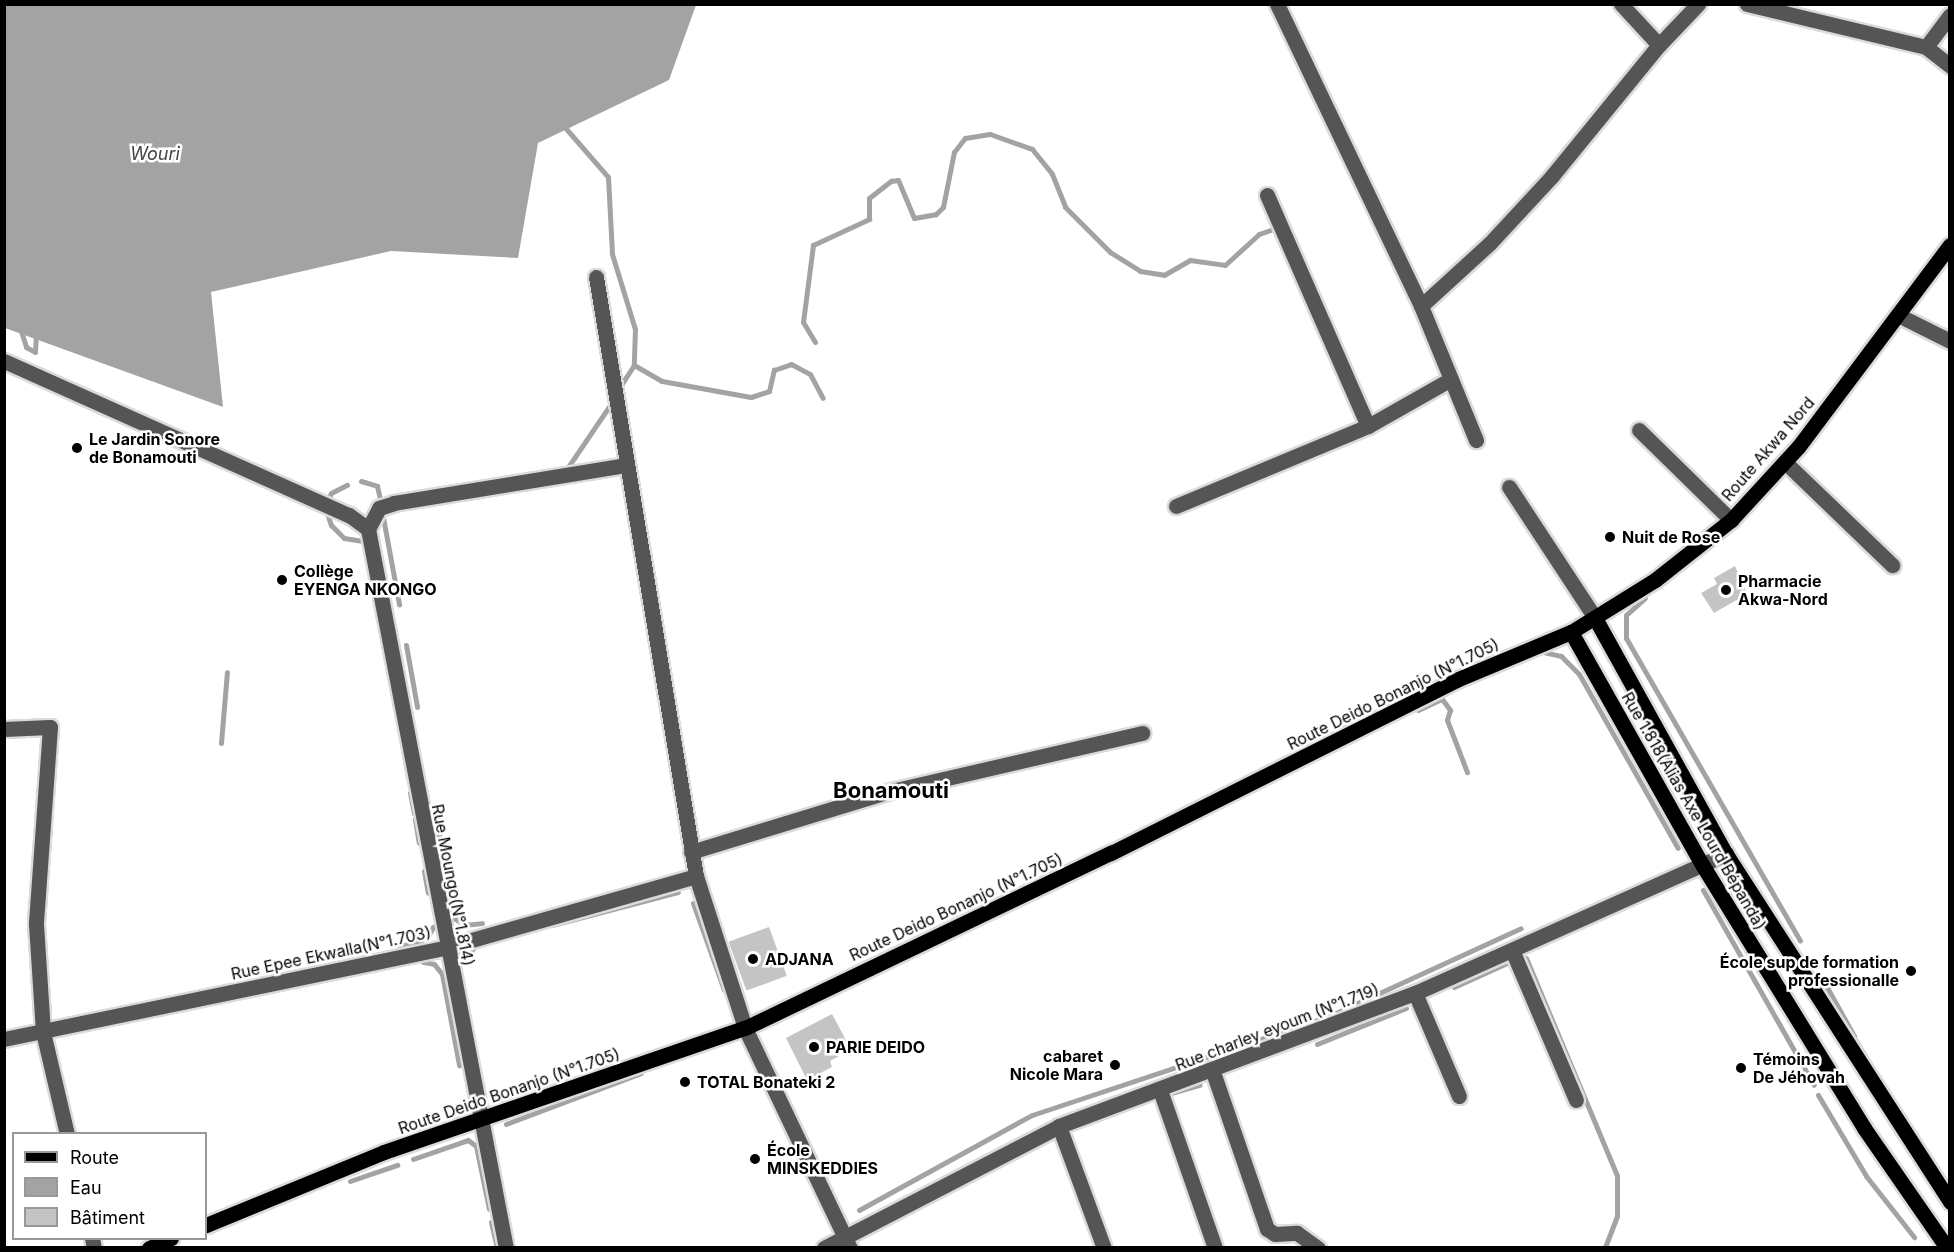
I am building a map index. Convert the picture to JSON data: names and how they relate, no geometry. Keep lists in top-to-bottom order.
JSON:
{
  "streets": {
    "main road": ["Route Akwa Nord", "Route Deido Bonanjo (N°1.705)", "Rue 1.818(Alias Axe Lourd Bépanda)"],
    "street": ["Rue Moungo(N°1.814)", "Rue Epee Ekwalla(N°1.703)", "Rue charley eyoum (N°1.719)"]
  },
  "crossings": [
    ["Route Akwa Nord", "Route Deido Bonanjo (N°1.705)"],
    ["Route Akwa Nord", "Rue 1.818(Alias Axe Lourd Bépanda)"],
    ["Route Deido Bonanjo (N°1.705)", "Rue 1.818(Alias Axe Lourd Bépanda)"],
    ["Route Deido Bonanjo (N°1.705)", "Rue Moungo(N°1.814)"],
    ["Rue 1.818(Alias Axe Lourd Bépanda)", "Rue charley eyoum (N°1.719)"],
    ["Rue Moungo(N°1.814)", "Rue Epee Ekwalla(N°1.703)"]
  ],
  "districts": ["Bonamouti"],
  "water": ["Wouri"],
  "places": [
    "Le Jardin Sonore de Bonamouti",
    "Nuit de Rose",
    "Collège EYENGA NKONGO",
    "Pharmacie Akwa-Nord",
    "ADJANA",
    "École sup de formation professionalle",
    "PARIE DEIDO",
    "cabaret Nicole Mara",
    "Témoins De Jéhovah",
    "TOTAL Bonateki 2",
    "École MINSKEDDIES"
  ],
  "legend": ["Route", "Eau", "Bâtiment"]
}
